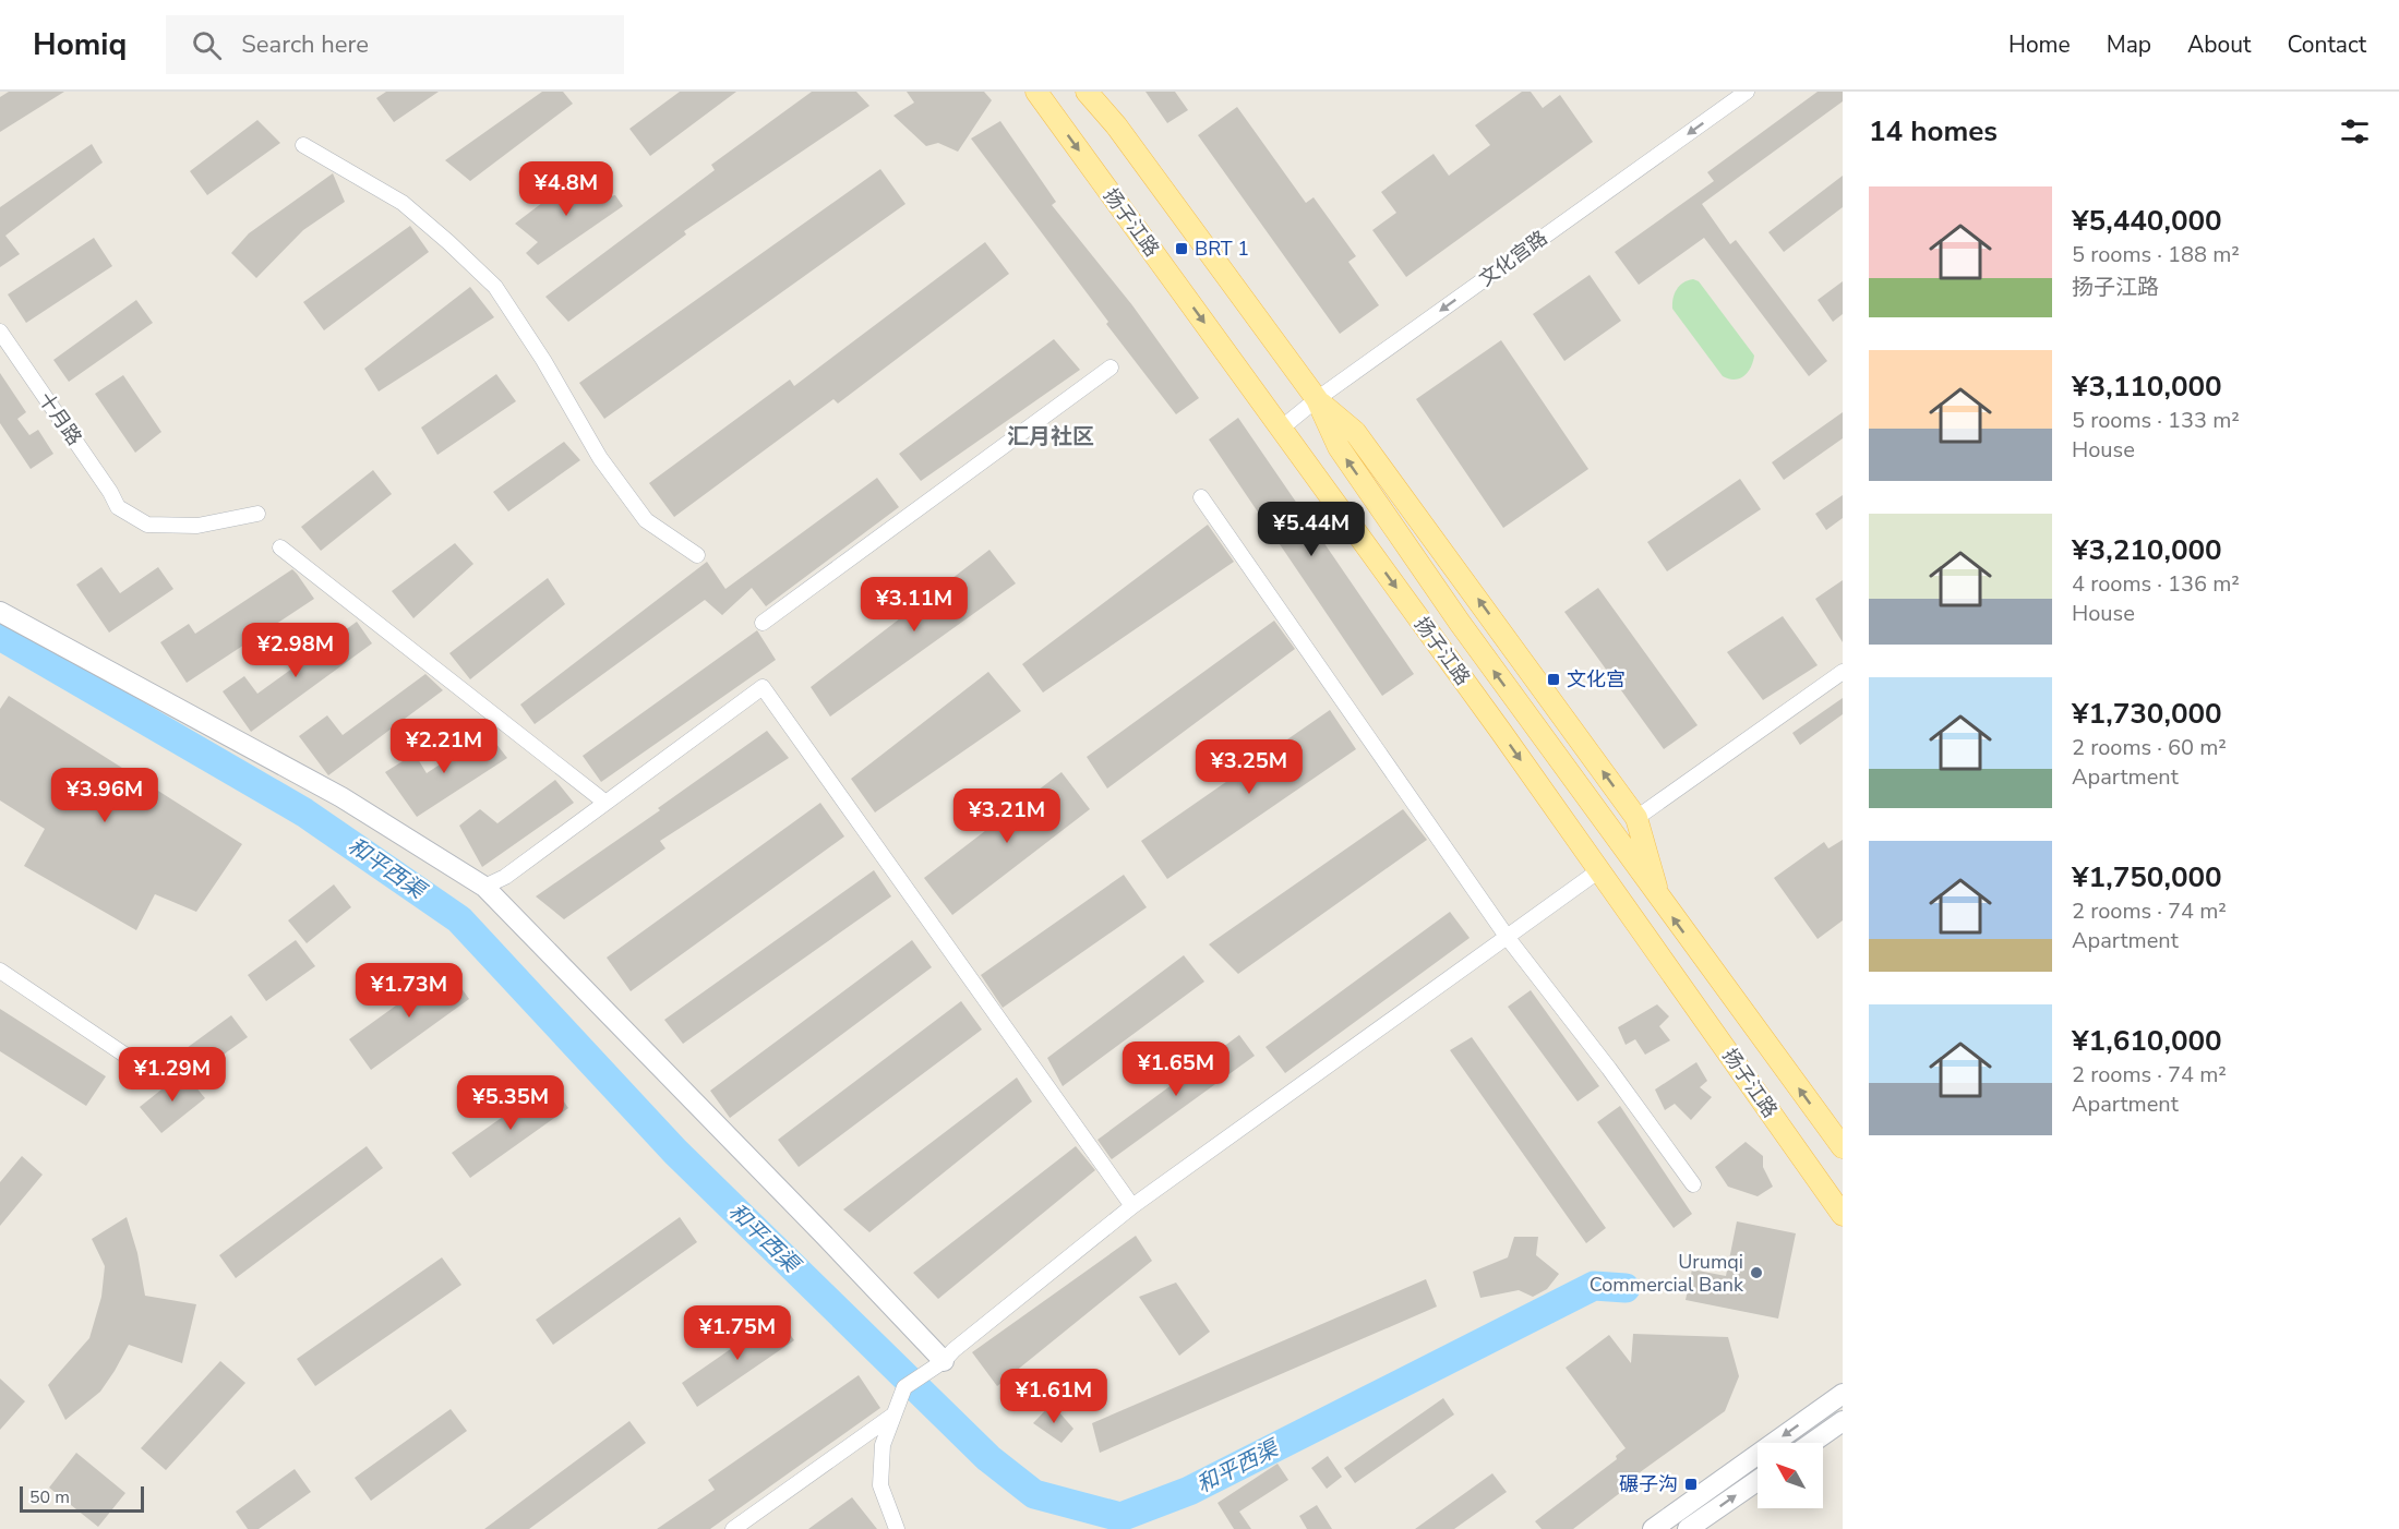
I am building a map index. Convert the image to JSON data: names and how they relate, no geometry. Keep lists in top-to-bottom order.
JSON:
{
  "streets": {
    "main road": ["扬子江路"],
    "street": ["文化宫路", "十月路"]
  },
  "crossings": [
    ["扬子江路", "文化宫路"]
  ],
  "one_way": ["文化宫路"],
  "districts": ["汇月社区"],
  "water": ["和平西渠"],
  "places": {
    "transit": ["BRT 1", "文化宫", "碾子沟"],
    "other": ["Urumqi Commercial Bank"]
  },
  "scale_bar": "50 m",
  "north": "top left",
  "page": {
    "header": "Homiq",
    "search": "Search here",
    "nav": [
      "Home",
      "Map",
      "About",
      "Contact"
    ],
    "heading": "14 homes",
    "price": [
      "¥4.8M",
      "¥5.44M",
      "¥3.11M",
      "¥2.98M",
      "¥2.21M",
      "¥3.25M",
      "¥3.96M",
      "¥3.21M",
      "¥1.73M",
      "¥1.65M",
      "¥1.29M",
      "¥5.35M",
      "¥1.75M",
      "¥1.61M"
    ],
    "list": [
      {
        "name": "¥5,440,000",
        "note": "5 rooms · 188 m² · 扬子江路"
      },
      {
        "name": "¥3,110,000",
        "note": "5 rooms · 133 m² · House"
      },
      {
        "name": "¥3,210,000",
        "note": "4 rooms · 136 m² · House"
      },
      {
        "name": "¥1,730,000",
        "note": "2 rooms · 60 m² · Apartment"
      },
      {
        "name": "¥1,750,000",
        "note": "2 rooms · 74 m² · Apartment"
      },
      {
        "name": "¥1,610,000",
        "note": "2 rooms · 74 m² · Apartment"
      }
    ],
    "scale": "50 m"
  }
}
